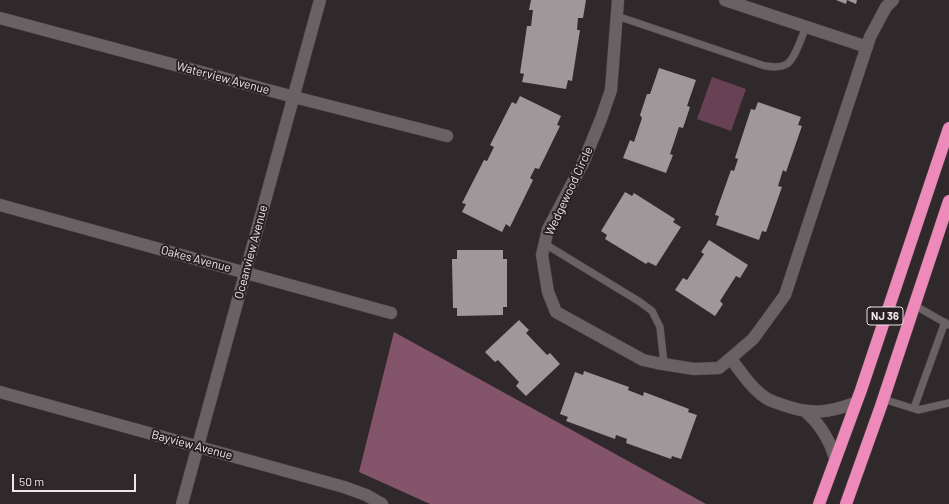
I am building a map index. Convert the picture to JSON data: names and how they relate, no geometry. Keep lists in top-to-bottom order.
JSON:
{
  "streets": {
    "highway": ["NJ 36"],
    "street": [
      "Waterview Avenue",
      "Wedgewood Circle",
      "Oceanview Avenue",
      "Oakes Avenue",
      "Bayview Avenue"
    ]
  },
  "crossings": [
    ["Waterview Avenue", "Oceanview Avenue"],
    ["Oceanview Avenue", "Oakes Avenue"],
    ["Oceanview Avenue", "Bayview Avenue"]
  ],
  "scale_bar": "50 m"
}
